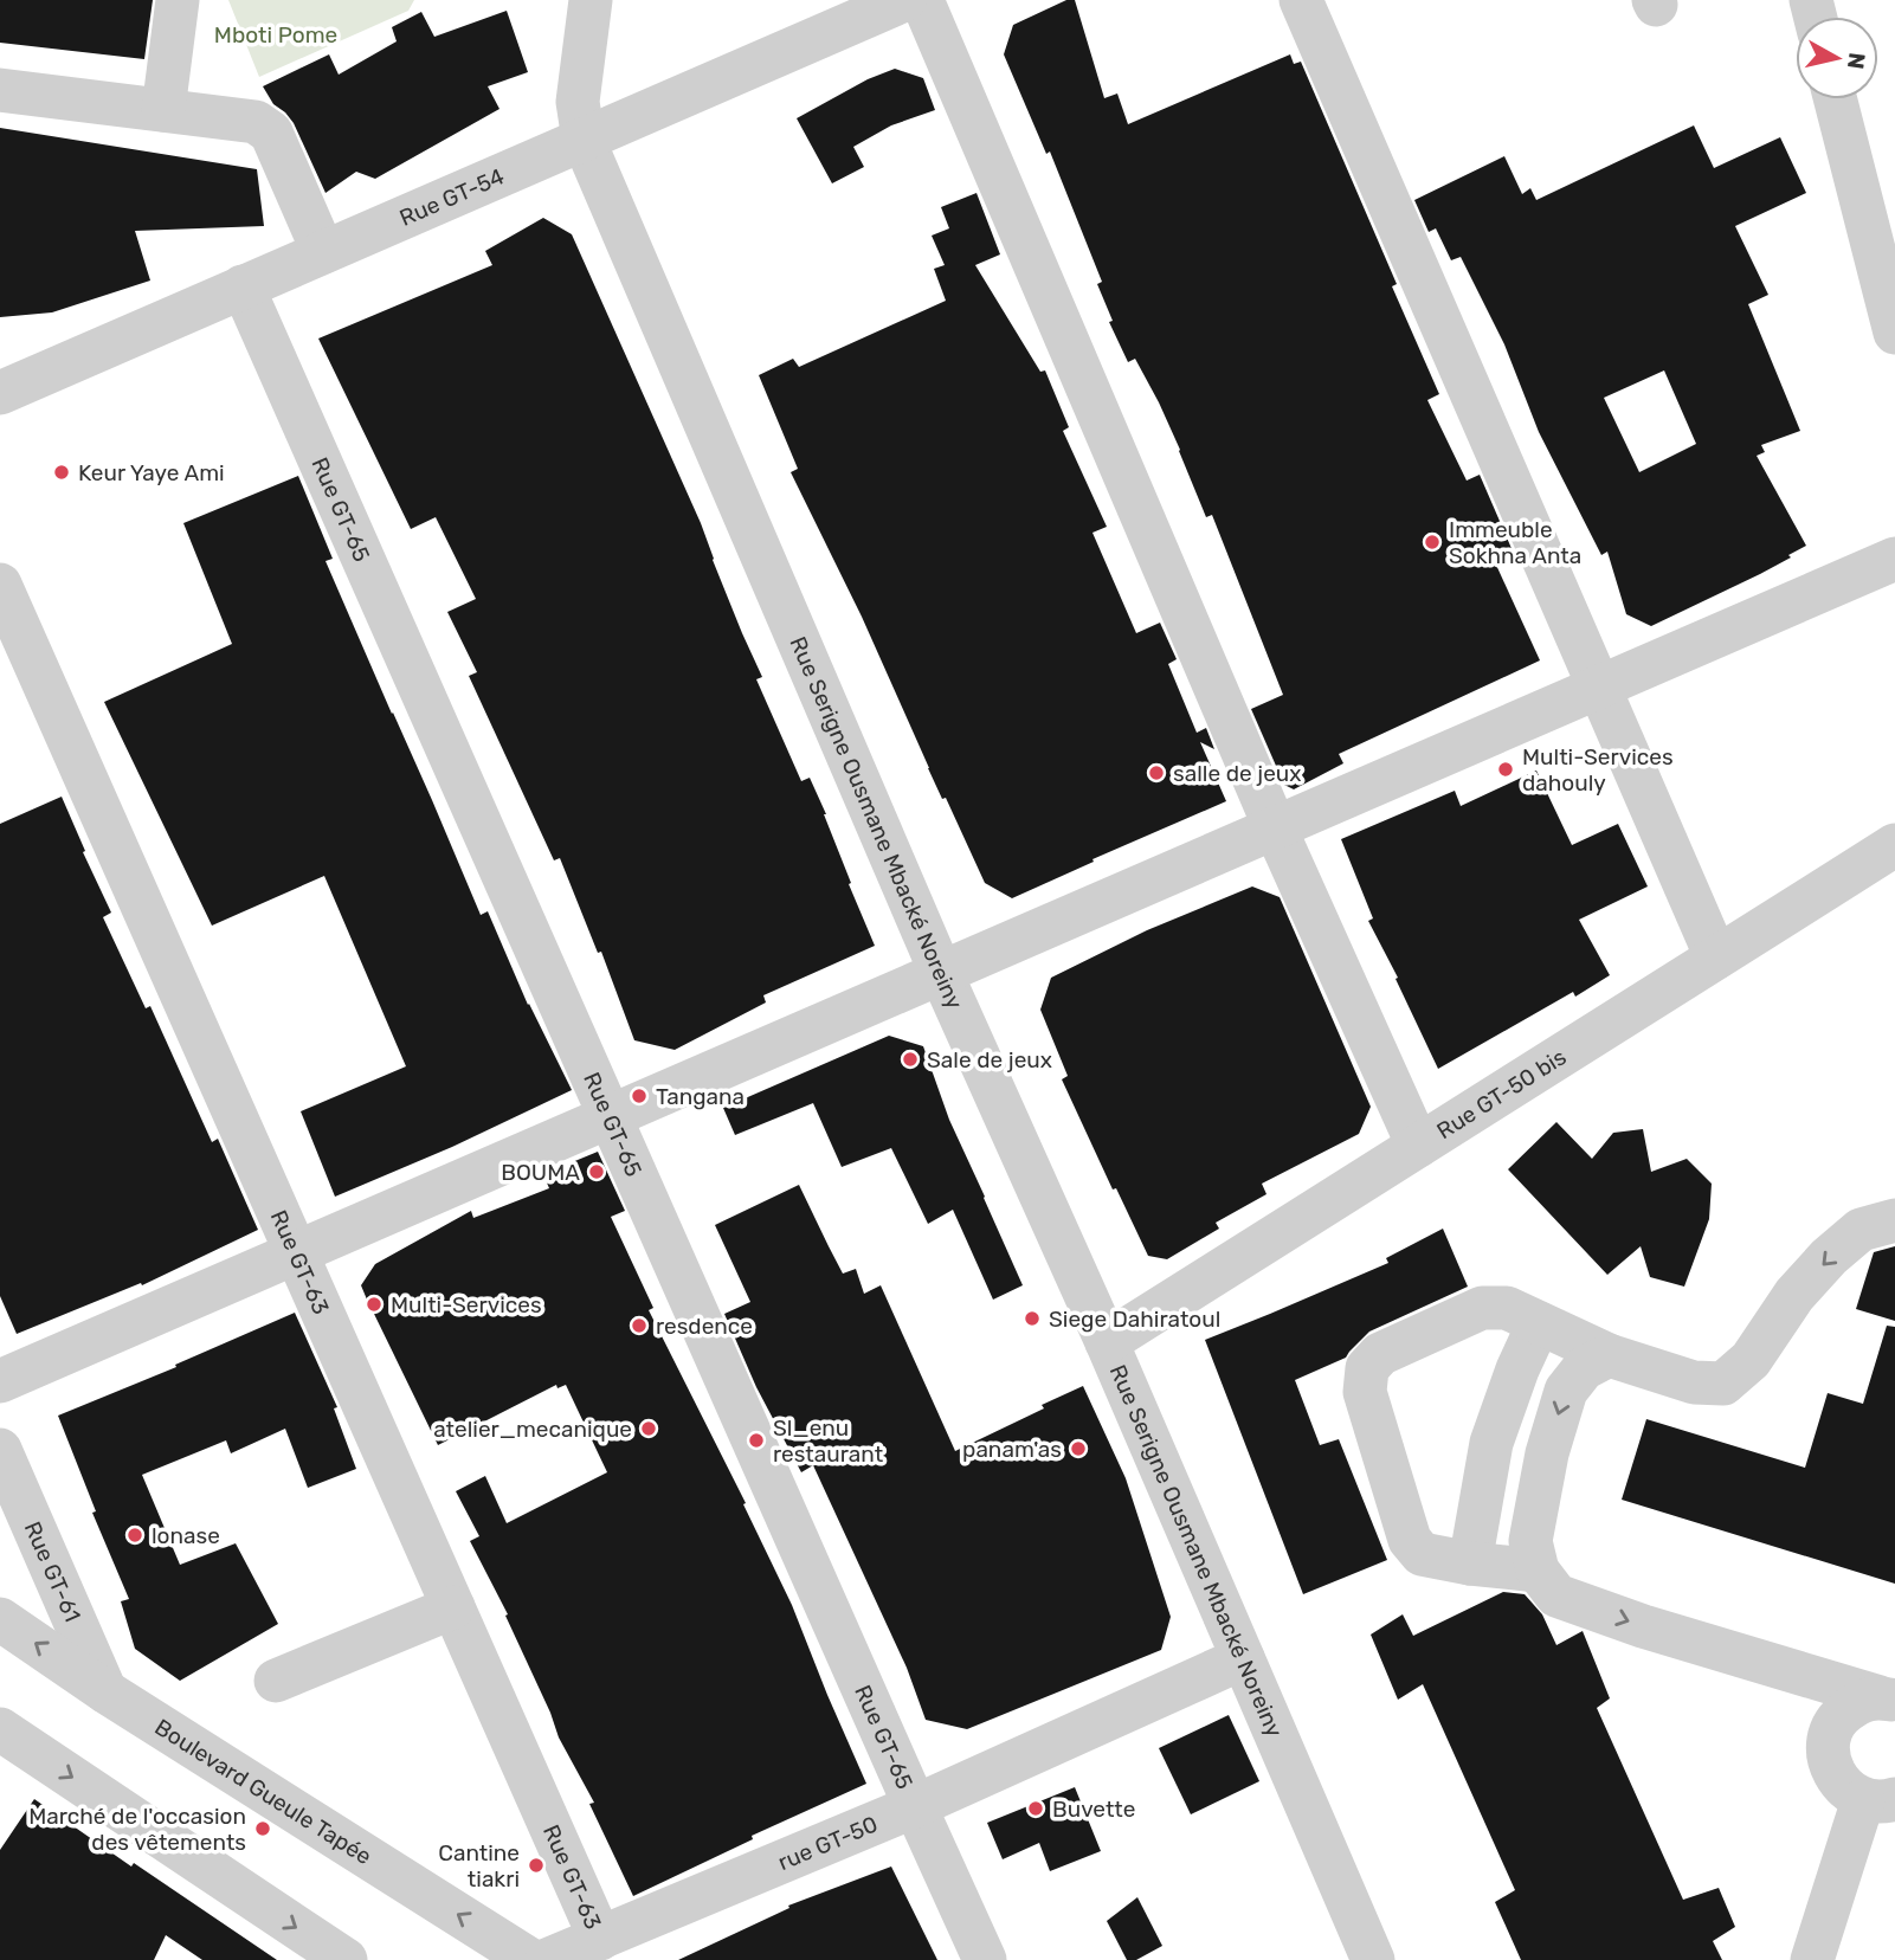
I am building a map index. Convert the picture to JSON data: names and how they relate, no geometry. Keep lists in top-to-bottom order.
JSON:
{
  "streets": {
    "street": [
      "Rue GT-54",
      "Rue GT-65",
      "Rue Serigne Ousmane Mbacké Noreiny",
      "Rue GT-50 bis",
      "Rue GT-63",
      "Rue GT-61",
      "Boulevard Gueule Tapée",
      "rue GT-50"
    ]
  },
  "crossings": [
    ["Rue GT-54", "Rue GT-65"],
    ["Rue GT-54", "Rue Serigne Ousmane Mbacké Noreiny"],
    ["Rue GT-65", "rue GT-50"],
    ["Rue Serigne Ousmane Mbacké Noreiny", "Rue GT-50 bis"],
    ["Rue Serigne Ousmane Mbacké Noreiny", "rue GT-50"],
    ["Rue GT-63", "rue GT-50"],
    ["Rue GT-61", "Boulevard Gueule Tapée"]
  ],
  "parks": ["Mboti Pome"],
  "places": [
    "Keur Yaye Ami",
    "Immeuble Sokhna Anta",
    "Multi-Services dahouly",
    "salle de jeux",
    "Sale de jeux",
    "Tangana",
    "BOUMA",
    "Multi-Services",
    "Siege Dahiratoul",
    "resdence",
    "atelier_mecanique",
    "Sl_enu restaurant",
    "panam'as",
    "lonase",
    "Buvette",
    "Marché de l'occasion des vêtements",
    "Cantine tiakri"
  ],
  "north": "right"
}
